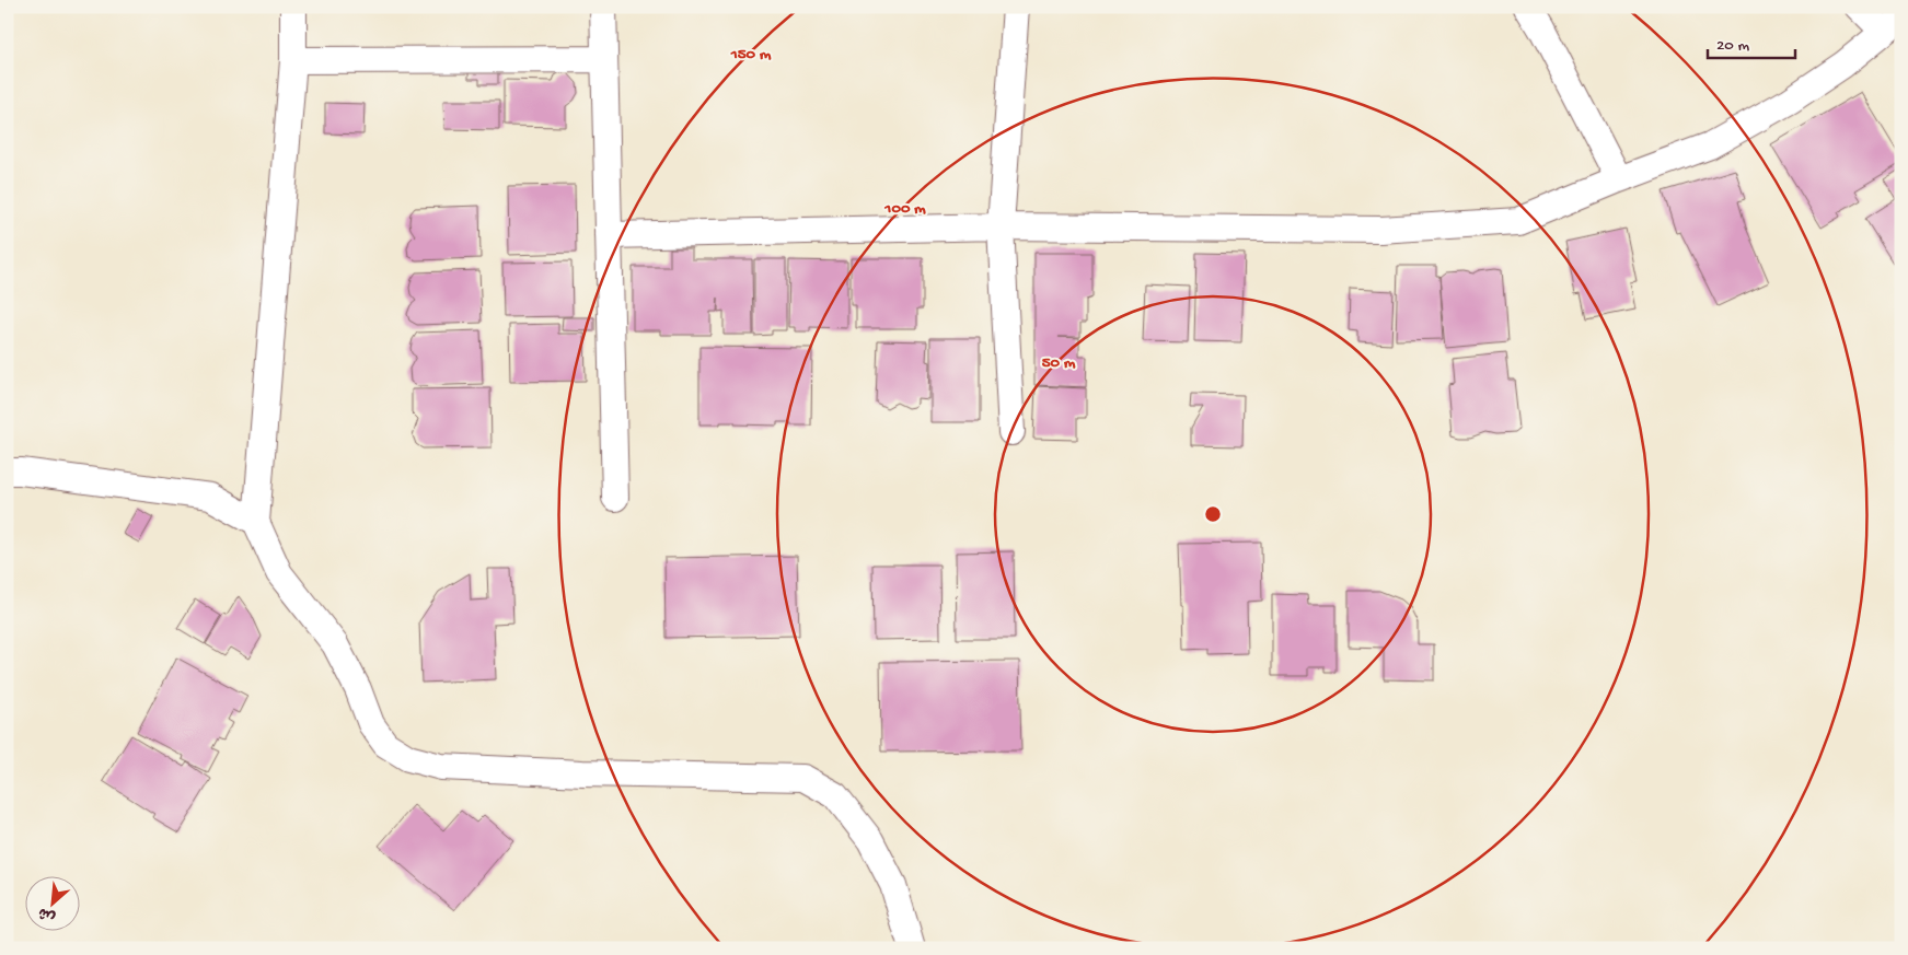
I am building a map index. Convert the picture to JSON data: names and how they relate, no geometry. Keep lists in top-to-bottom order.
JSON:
{
  "scale_bar": "20 m",
  "north": "bottom left",
  "rings": ["150 m", "100 m", "50 m"]
}
